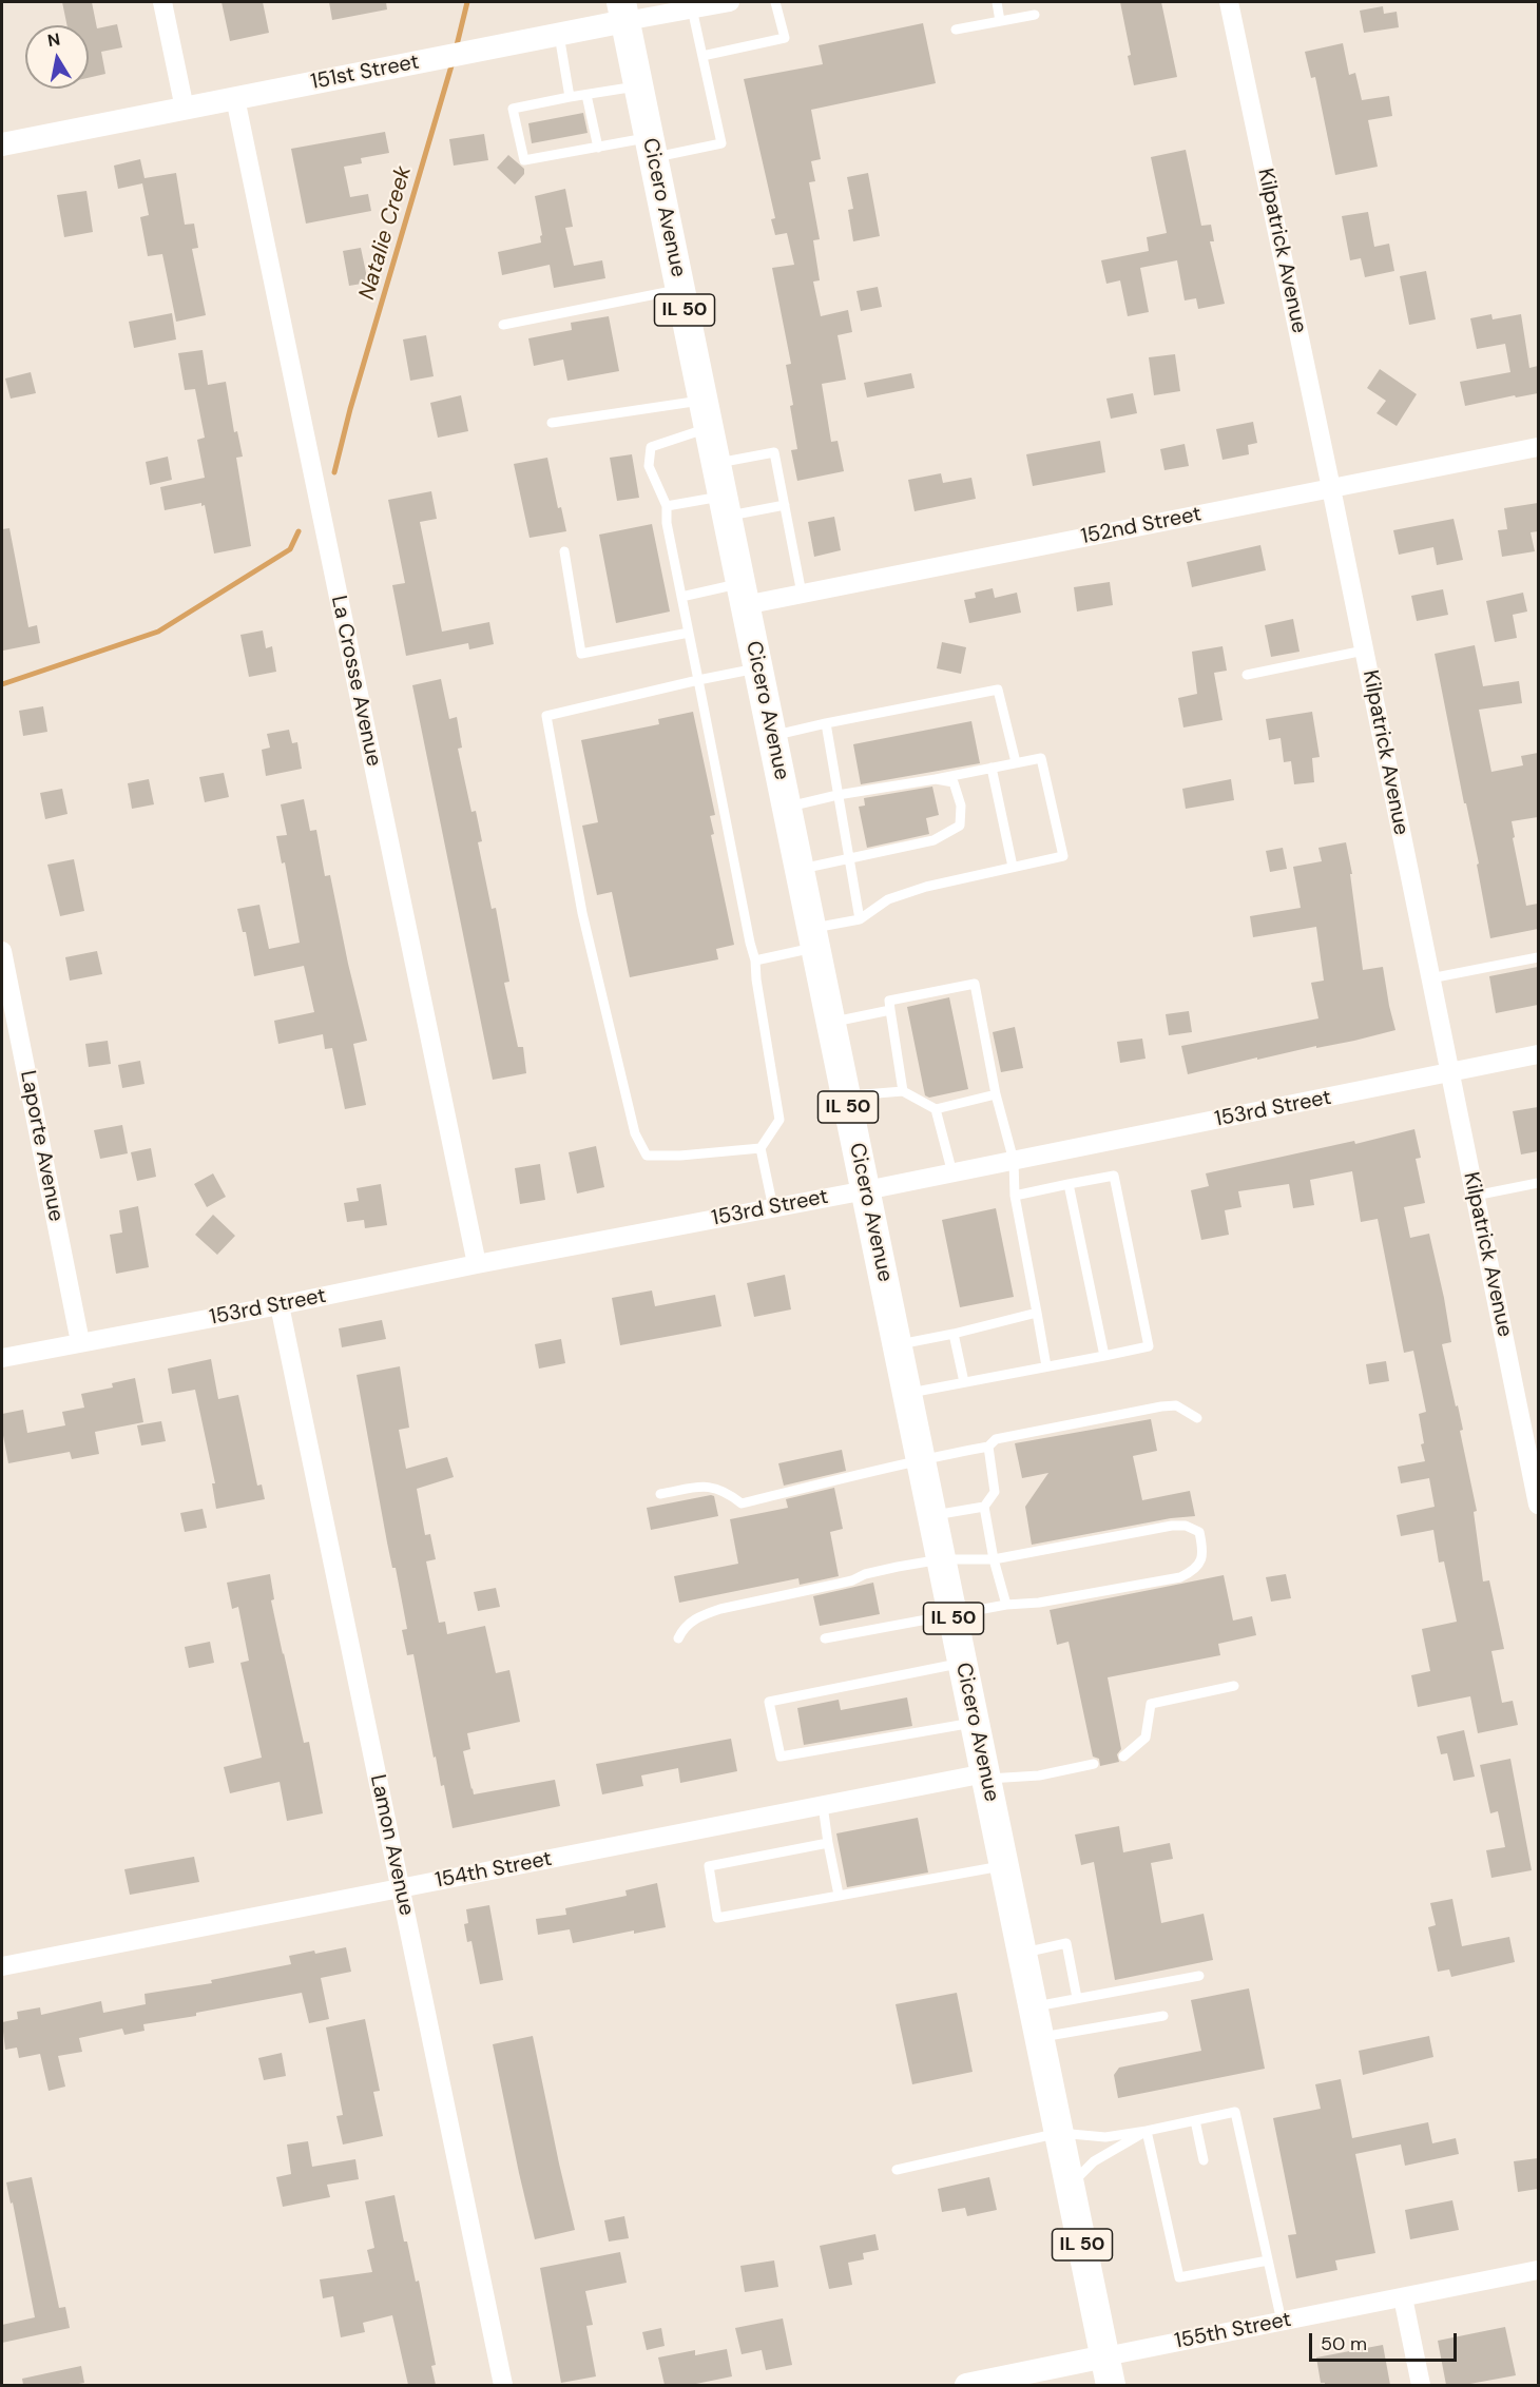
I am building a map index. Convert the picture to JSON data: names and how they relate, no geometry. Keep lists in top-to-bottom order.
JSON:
{
  "streets": {
    "main road": ["Cicero Avenue", "IL 50"],
    "street": [
      "151st Street",
      "Kilpatrick Avenue",
      "152nd Street",
      "La Crosse Avenue",
      "153rd Street",
      "Laporte Avenue",
      "Lamon Avenue",
      "154th Street",
      "155th Street"
    ]
  },
  "crossings": [
    ["151st Street", "Cicero Avenue"],
    ["151st Street", "La Crosse Avenue"],
    ["Cicero Avenue", "152nd Street"],
    ["Cicero Avenue", "153rd Street"],
    ["Cicero Avenue", "154th Street"],
    ["Cicero Avenue", "155th Street"],
    ["Kilpatrick Avenue", "152nd Street"],
    ["Kilpatrick Avenue", "153rd Street"],
    ["La Crosse Avenue", "153rd Street"],
    ["153rd Street", "Laporte Avenue"],
    ["153rd Street", "Lamon Avenue"],
    ["Lamon Avenue", "154th Street"]
  ],
  "water": ["Natalie Creek"],
  "scale_bar": "50 m",
  "north": "top"
}
